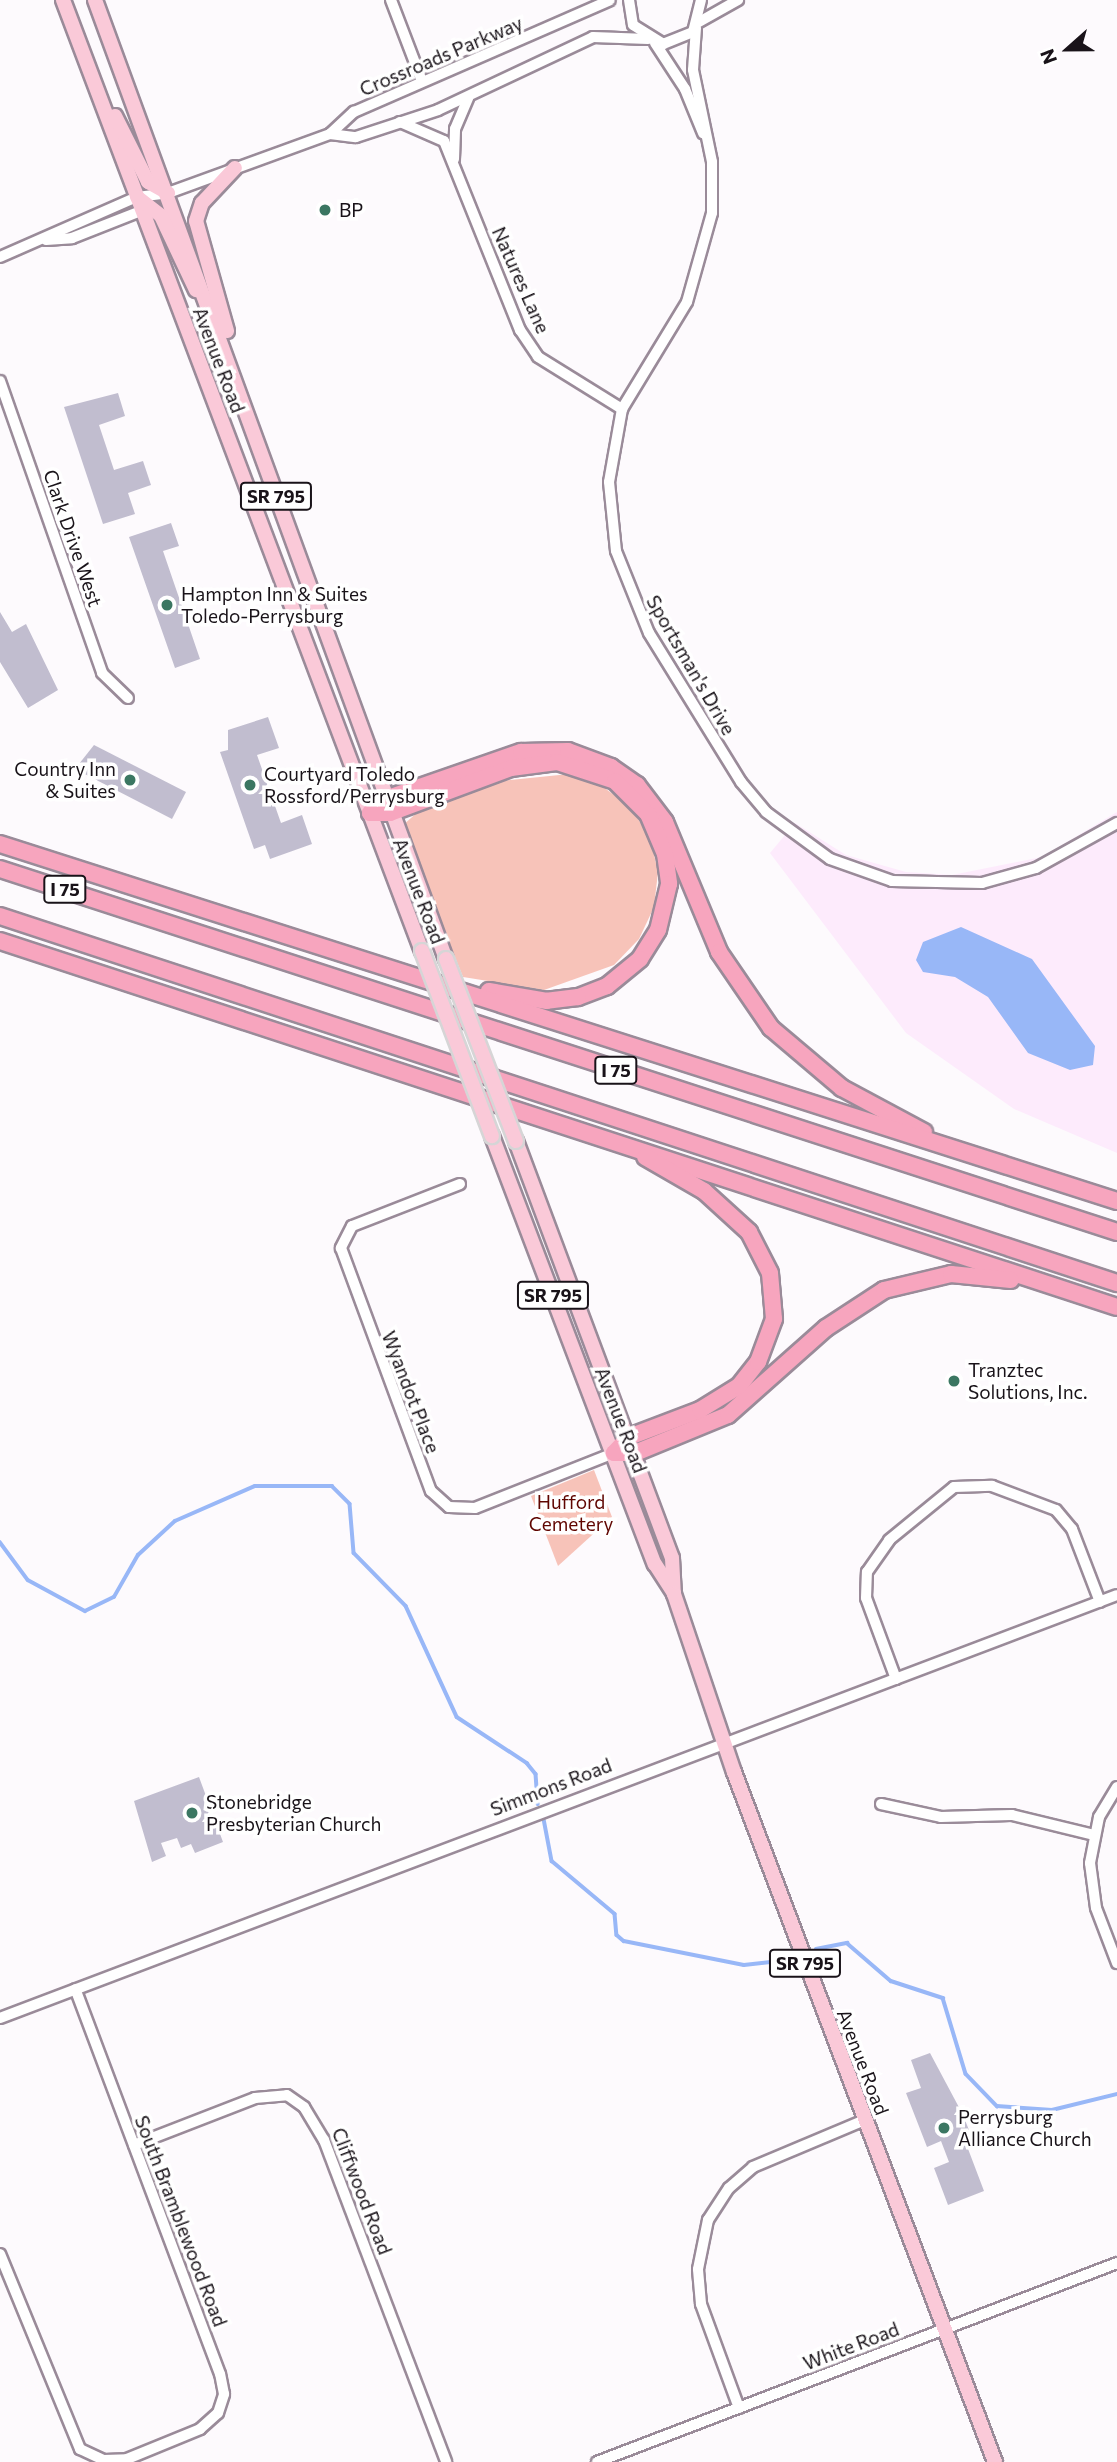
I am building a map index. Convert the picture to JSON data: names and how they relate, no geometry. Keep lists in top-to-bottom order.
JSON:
{
  "streets": {
    "highway": ["I 75"],
    "main road": ["Avenue Road", "SR 795"],
    "street": [
      "Crossroads Parkway",
      "Natures Lane",
      "Clark Drive West",
      "Sportsman's Drive",
      "Wyandot Place",
      "Simmons Road",
      "Cliffwood Road",
      "South Bramblewood Road",
      "White Road"
    ]
  },
  "crossings": [
    ["Crossroads Parkway", "Natures Lane"],
    ["Crossroads Parkway", "Avenue Road"],
    ["Crossroads Parkway", "Sportsman's Drive"],
    ["Natures Lane", "Sportsman's Drive"],
    ["Avenue Road", "Wyandot Place"],
    ["Avenue Road", "Simmons Road"],
    ["Avenue Road", "White Road"],
    ["Simmons Road", "South Bramblewood Road"],
    ["Cliffwood Road", "South Bramblewood Road"]
  ],
  "parks": ["Hufford Cemetery"],
  "places": [
    "BP",
    "Hampton Inn & Suites Toledo-Perrysburg",
    "Country Inn & Suites",
    "Courtyard Toledo Rossford/Perrysburg",
    "Tranztec Solutions, Inc.",
    "Stonebridge Presbyterian Church",
    "Perrysburg Alliance Church"
  ],
  "north": "left"
}
